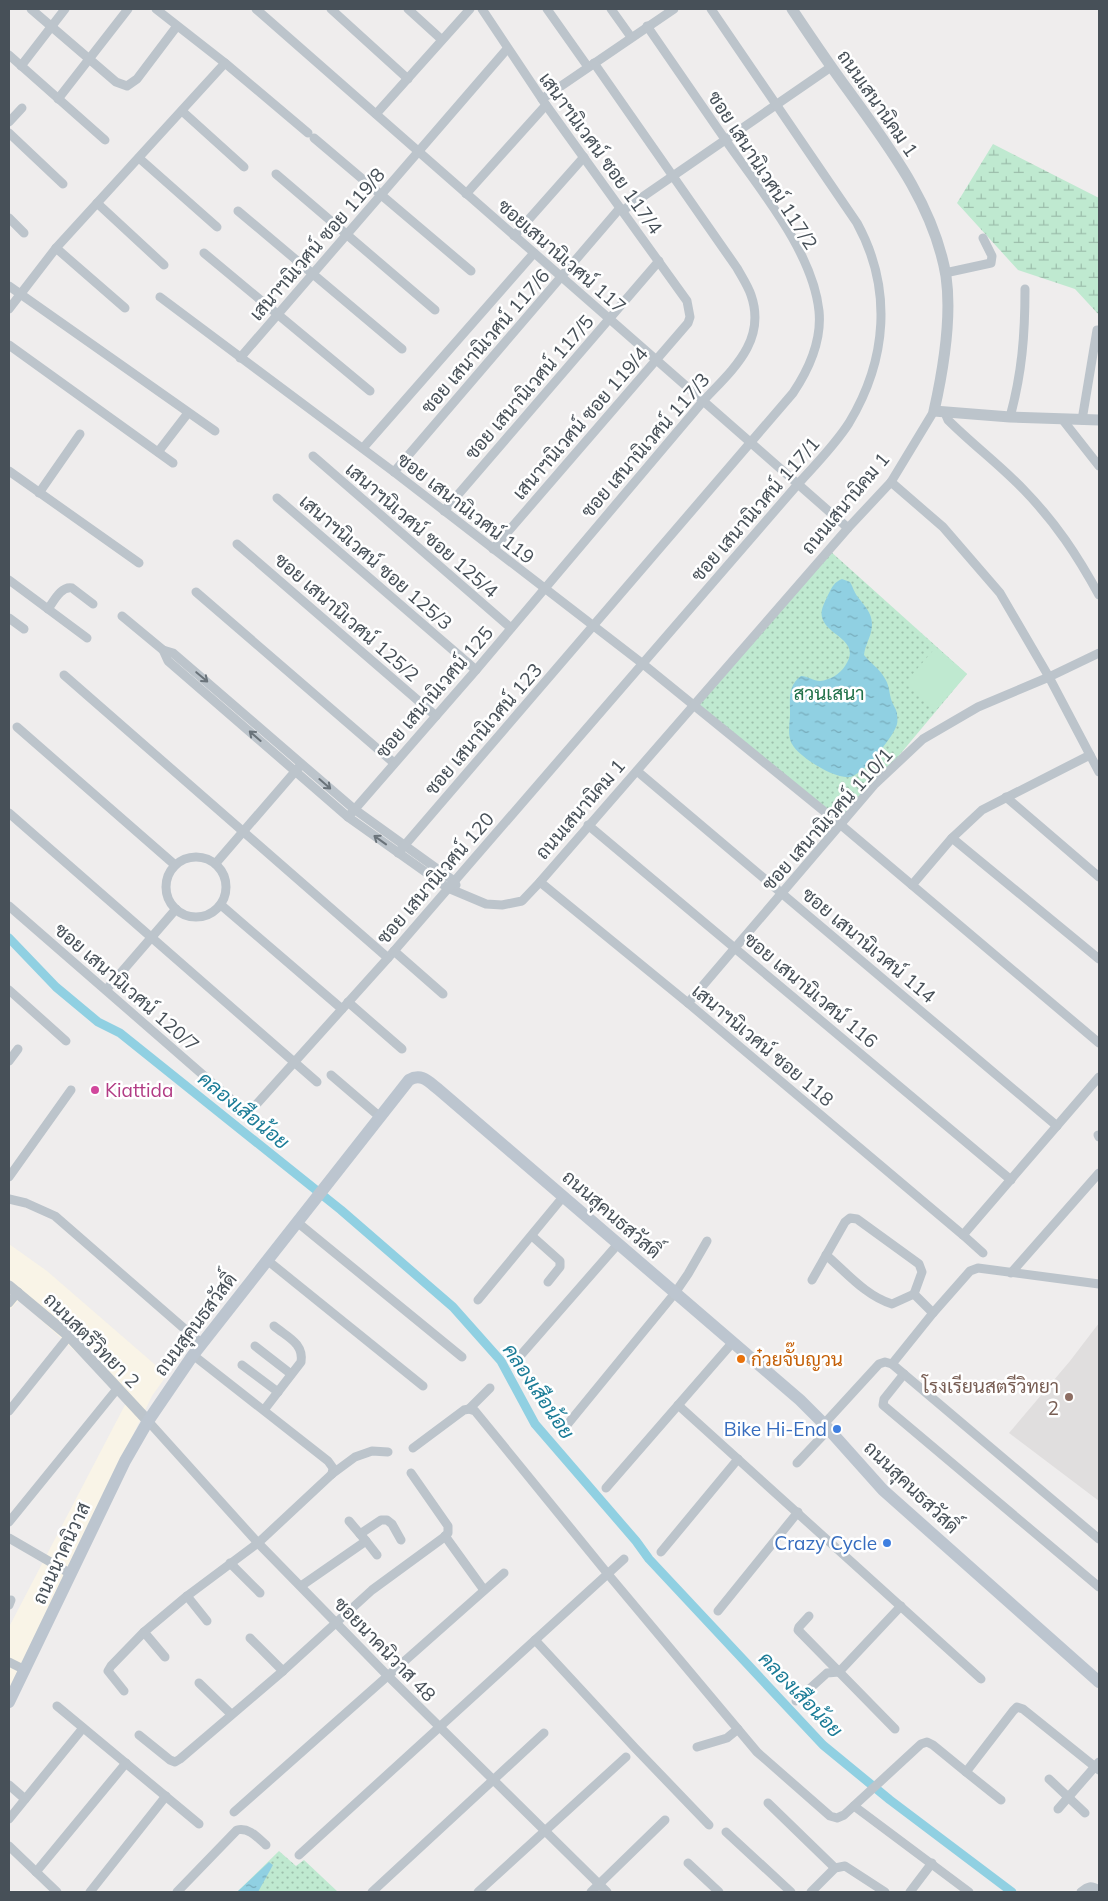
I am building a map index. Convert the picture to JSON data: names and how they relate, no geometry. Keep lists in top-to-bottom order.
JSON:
{
  "streets": {
    "main road": ["ถนนสุคนธสวัสดิ์", "ถนนนาคนิวาส"],
    "street": [
      "ถนนเสนานิคม 1",
      "เสนาฯนิเวศน์ ซอย 117/4",
      "ซอย เสนานิเวศน์ 117/2",
      "เสนาฯนิเวศน์ ซอย 119/8",
      "ซอยเสนานิเวศน์ 117",
      "ซอย เสนานิเวศน์ 117/6",
      "ซอย เสนานิเวศน์ 117/5",
      "เสนาฯนิเวศน์ ซอย 119/4",
      "ซอย เสนานิเวศน์ 117/3",
      "ซอย เสนานิเวศน์ 119",
      "ซอย เสนานิเวศน์ 117/1",
      "เสนาฯนิเวศน์ ซอย 125/4",
      "เสนาฯนิเวศน์ ซอย 125/3",
      "ซอย เสนานิเวศน์ 125/2",
      "ซอย เสนานิเวศน์ 125",
      "ซอย เสนานิเวศน์ 123",
      "ซอย เสนานิเวศน์ 110/1",
      "ซอย เสนานิเวศน์ 120",
      "ซอย เสนานิเวศน์ 114",
      "ซอย เสนานิเวศน์ 120/7",
      "ซอย เสนานิเวศน์ 116",
      "เสนาฯนิเวศน์ ซอย 118",
      "ถนนสตรีวิทยา 2",
      "ซอยนาคนิวาส 48"
    ]
  },
  "crossings": [
    ["ถนนเสนานิคม 1", "ซอยเสนานิเวศน์ 117"],
    ["ถนนเสนานิคม 1", "ซอย เสนานิเวศน์ 117/6"],
    ["ถนนเสนานิคม 1", "ซอย เสนานิเวศน์ 119"],
    ["ถนนเสนานิคม 1", "ซอย เสนานิเวศน์ 125"],
    ["ถนนเสนานิคม 1", "ซอย เสนานิเวศน์ 123"],
    ["ถนนเสนานิคม 1", "ซอย เสนานิเวศน์ 120"],
    ["ถนนเสนานิคม 1", "ซอย เสนานิเวศน์ 114"],
    ["ถนนเสนานิคม 1", "ซอย เสนานิเวศน์ 116"],
    ["ถนนเสนานิคม 1", "เสนาฯนิเวศน์ ซอย 118"],
    ["เสนาฯนิเวศน์ ซอย 117/4", "เสนาฯนิเวศน์ ซอย 119/8"],
    ["เสนาฯนิเวศน์ ซอย 117/4", "ซอย เสนานิเวศน์ 117/6"],
    ["เสนาฯนิเวศน์ ซอย 117/4", "ซอย เสนานิเวศน์ 117/5"],
    ["เสนาฯนิเวศน์ ซอย 117/4", "เสนาฯนิเวศน์ ซอย 119/4"],
    ["ซอย เสนานิเวศน์ 117/2", "ซอยเสนานิเวศน์ 117"],
    ["ซอย เสนานิเวศน์ 117/2", "ซอย เสนานิเวศน์ 117/6"],
    ["ซอย เสนานิเวศน์ 117/2", "ซอย เสนานิเวศน์ 119"],
    ["ซอย เสนานิเวศน์ 117/2", "ซอย เสนานิเวศน์ 123"],
    ["เสนาฯนิเวศน์ ซอย 119/8", "ซอยเสนานิเวศน์ 117"],
    ["เสนาฯนิเวศน์ ซอย 119/8", "ซอย เสนานิเวศน์ 119"],
    ["ซอยเสนานิเวศน์ 117", "ซอย เสนานิเวศน์ 117/6"],
    ["ซอยเสนานิเวศน์ 117", "ซอย เสนานิเวศน์ 117/5"],
    ["ซอยเสนานิเวศน์ 117", "เสนาฯนิเวศน์ ซอย 119/4"],
    ["ซอยเสนานิเวศน์ 117", "ซอย เสนานิเวศน์ 117/3"],
    ["ซอยเสนานิเวศน์ 117", "ซอย เสนานิเวศน์ 117/1"],
    ["ซอย เสนานิเวศน์ 117/6", "ซอย เสนานิเวศน์ 117/3"],
    ["ซอย เสนานิเวศน์ 117/6", "ซอย เสนานิเวศน์ 119"],
    ["ซอย เสนานิเวศน์ 117/6", "ซอย เสนานิเวศน์ 117/1"],
    ["ซอย เสนานิเวศน์ 117/5", "ซอย เสนานิเวศน์ 119"],
    ["เสนาฯนิเวศน์ ซอย 119/4", "ซอย เสนานิเวศน์ 119"],
    ["ซอย เสนานิเวศน์ 117/3", "ซอย เสนานิเวศน์ 119"],
    ["ซอย เสนานิเวศน์ 117/3", "ซอย เสนานิเวศน์ 125"],
    ["ซอย เสนานิเวศน์ 119", "ซอย เสนานิเวศน์ 117/1"],
    ["ซอย เสนานิเวศน์ 119", "ซอย เสนานิเวศน์ 125"],
    ["ซอย เสนานิเวศน์ 119", "ซอย เสนานิเวศน์ 123"],
    ["ซอย เสนานิเวศน์ 119", "ซอย เสนานิเวศน์ 110/1"],
    ["ซอย เสนานิเวศน์ 119", "ซอย เสนานิเวศน์ 120"],
    ["ซอย เสนานิเวศน์ 117/1", "ซอย เสนานิเวศน์ 120"],
    ["เสนาฯนิเวศน์ ซอย 125/4", "ซอย เสนานิเวศน์ 125"],
    ["เสนาฯนิเวศน์ ซอย 125/3", "ซอย เสนานิเวศน์ 125"],
    ["ซอย เสนานิเวศน์ 125/2", "ซอย เสนานิเวศน์ 125"],
    ["ซอย เสนานิเวศน์ 110/1", "ซอย เสนานิเวศน์ 114"],
    ["ซอย เสนานิเวศน์ 110/1", "ซอย เสนานิเวศน์ 116"],
    ["ซอย เสนานิเวศน์ 110/1", "เสนาฯนิเวศน์ ซอย 118"],
    ["ซอย เสนานิเวศน์ 120", "ซอย เสนานิเวศน์ 120/7"],
    ["ถนนสุคนธสวัสดิ์", "ถนนสตรีวิทยา 2"],
    ["ถนนสุคนธสวัสดิ์", "ถนนนาคนิวาส"],
    ["ถนนสุคนธสวัสดิ์", "ซอยนาคนิวาส 48"],
    ["ถนนสตรีวิทยา 2", "ถนนนาคนิวาส"],
    ["ถนนสตรีวิทยา 2", "ซอยนาคนิวาส 48"],
    ["ถนนนาคนิวาส", "ซอยนาคนิวาส 48"]
  ],
  "water": ["คลองเสือน้อย"],
  "parks": ["สวนเสนา"],
  "places": [
    "Kiattida",
    "ก๋วยจั๊บญวน",
    "โรงเรียนสตรีวิทยา 2",
    "Bike Hi-End",
    "Crazy Cycle"
  ]
}
